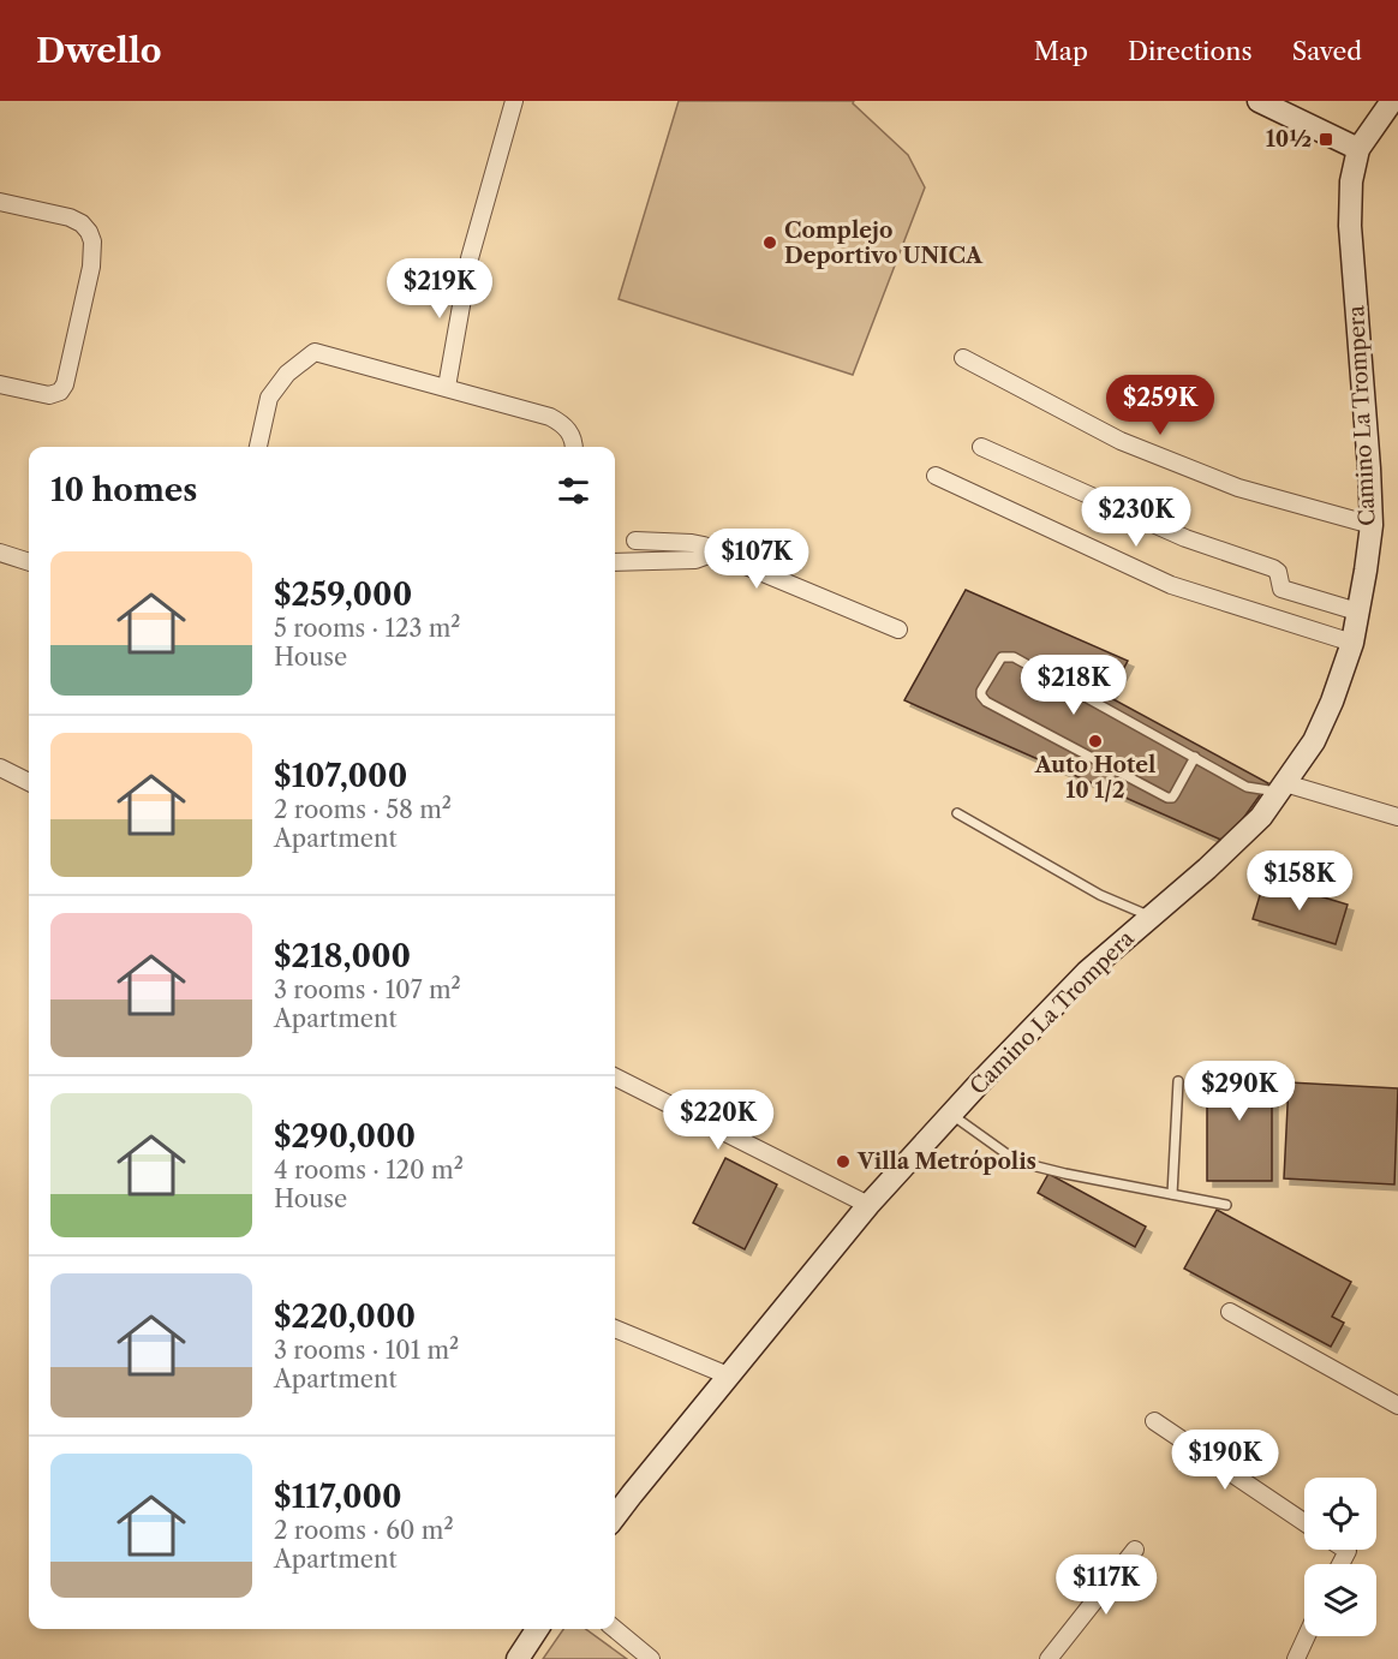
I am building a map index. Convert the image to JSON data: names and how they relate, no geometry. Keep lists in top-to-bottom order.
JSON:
{
  "streets": {
    "street": ["Camino La Trompera"]
  },
  "places": {
    "transit": ["10½"],
    "other": ["Complejo Deportivo UNICA", "Auto Hotel 10 1/2", "Villa Metrópolis"]
  },
  "page": {
    "header": "Dwello",
    "nav": ["Map", "Directions", "Saved"],
    "price": [
      "$219K",
      "$259K",
      "$230K",
      "$107K",
      "$218K",
      "$158K",
      "$290K",
      "$220K",
      "$190K",
      "$117K"
    ],
    "heading": "10 homes",
    "list": [
      {
        "name": "$259,000",
        "note": "5 rooms · 123 m² · House"
      },
      {
        "name": "$107,000",
        "note": "2 rooms · 58 m² · Apartment"
      },
      {
        "name": "$218,000",
        "note": "3 rooms · 107 m² · Apartment"
      },
      {
        "name": "$290,000",
        "note": "4 rooms · 120 m² · House"
      },
      {
        "name": "$220,000",
        "note": "3 rooms · 101 m² · Apartment"
      },
      {
        "name": "$117,000",
        "note": "2 rooms · 60 m² · Apartment"
      }
    ]
  }
}
